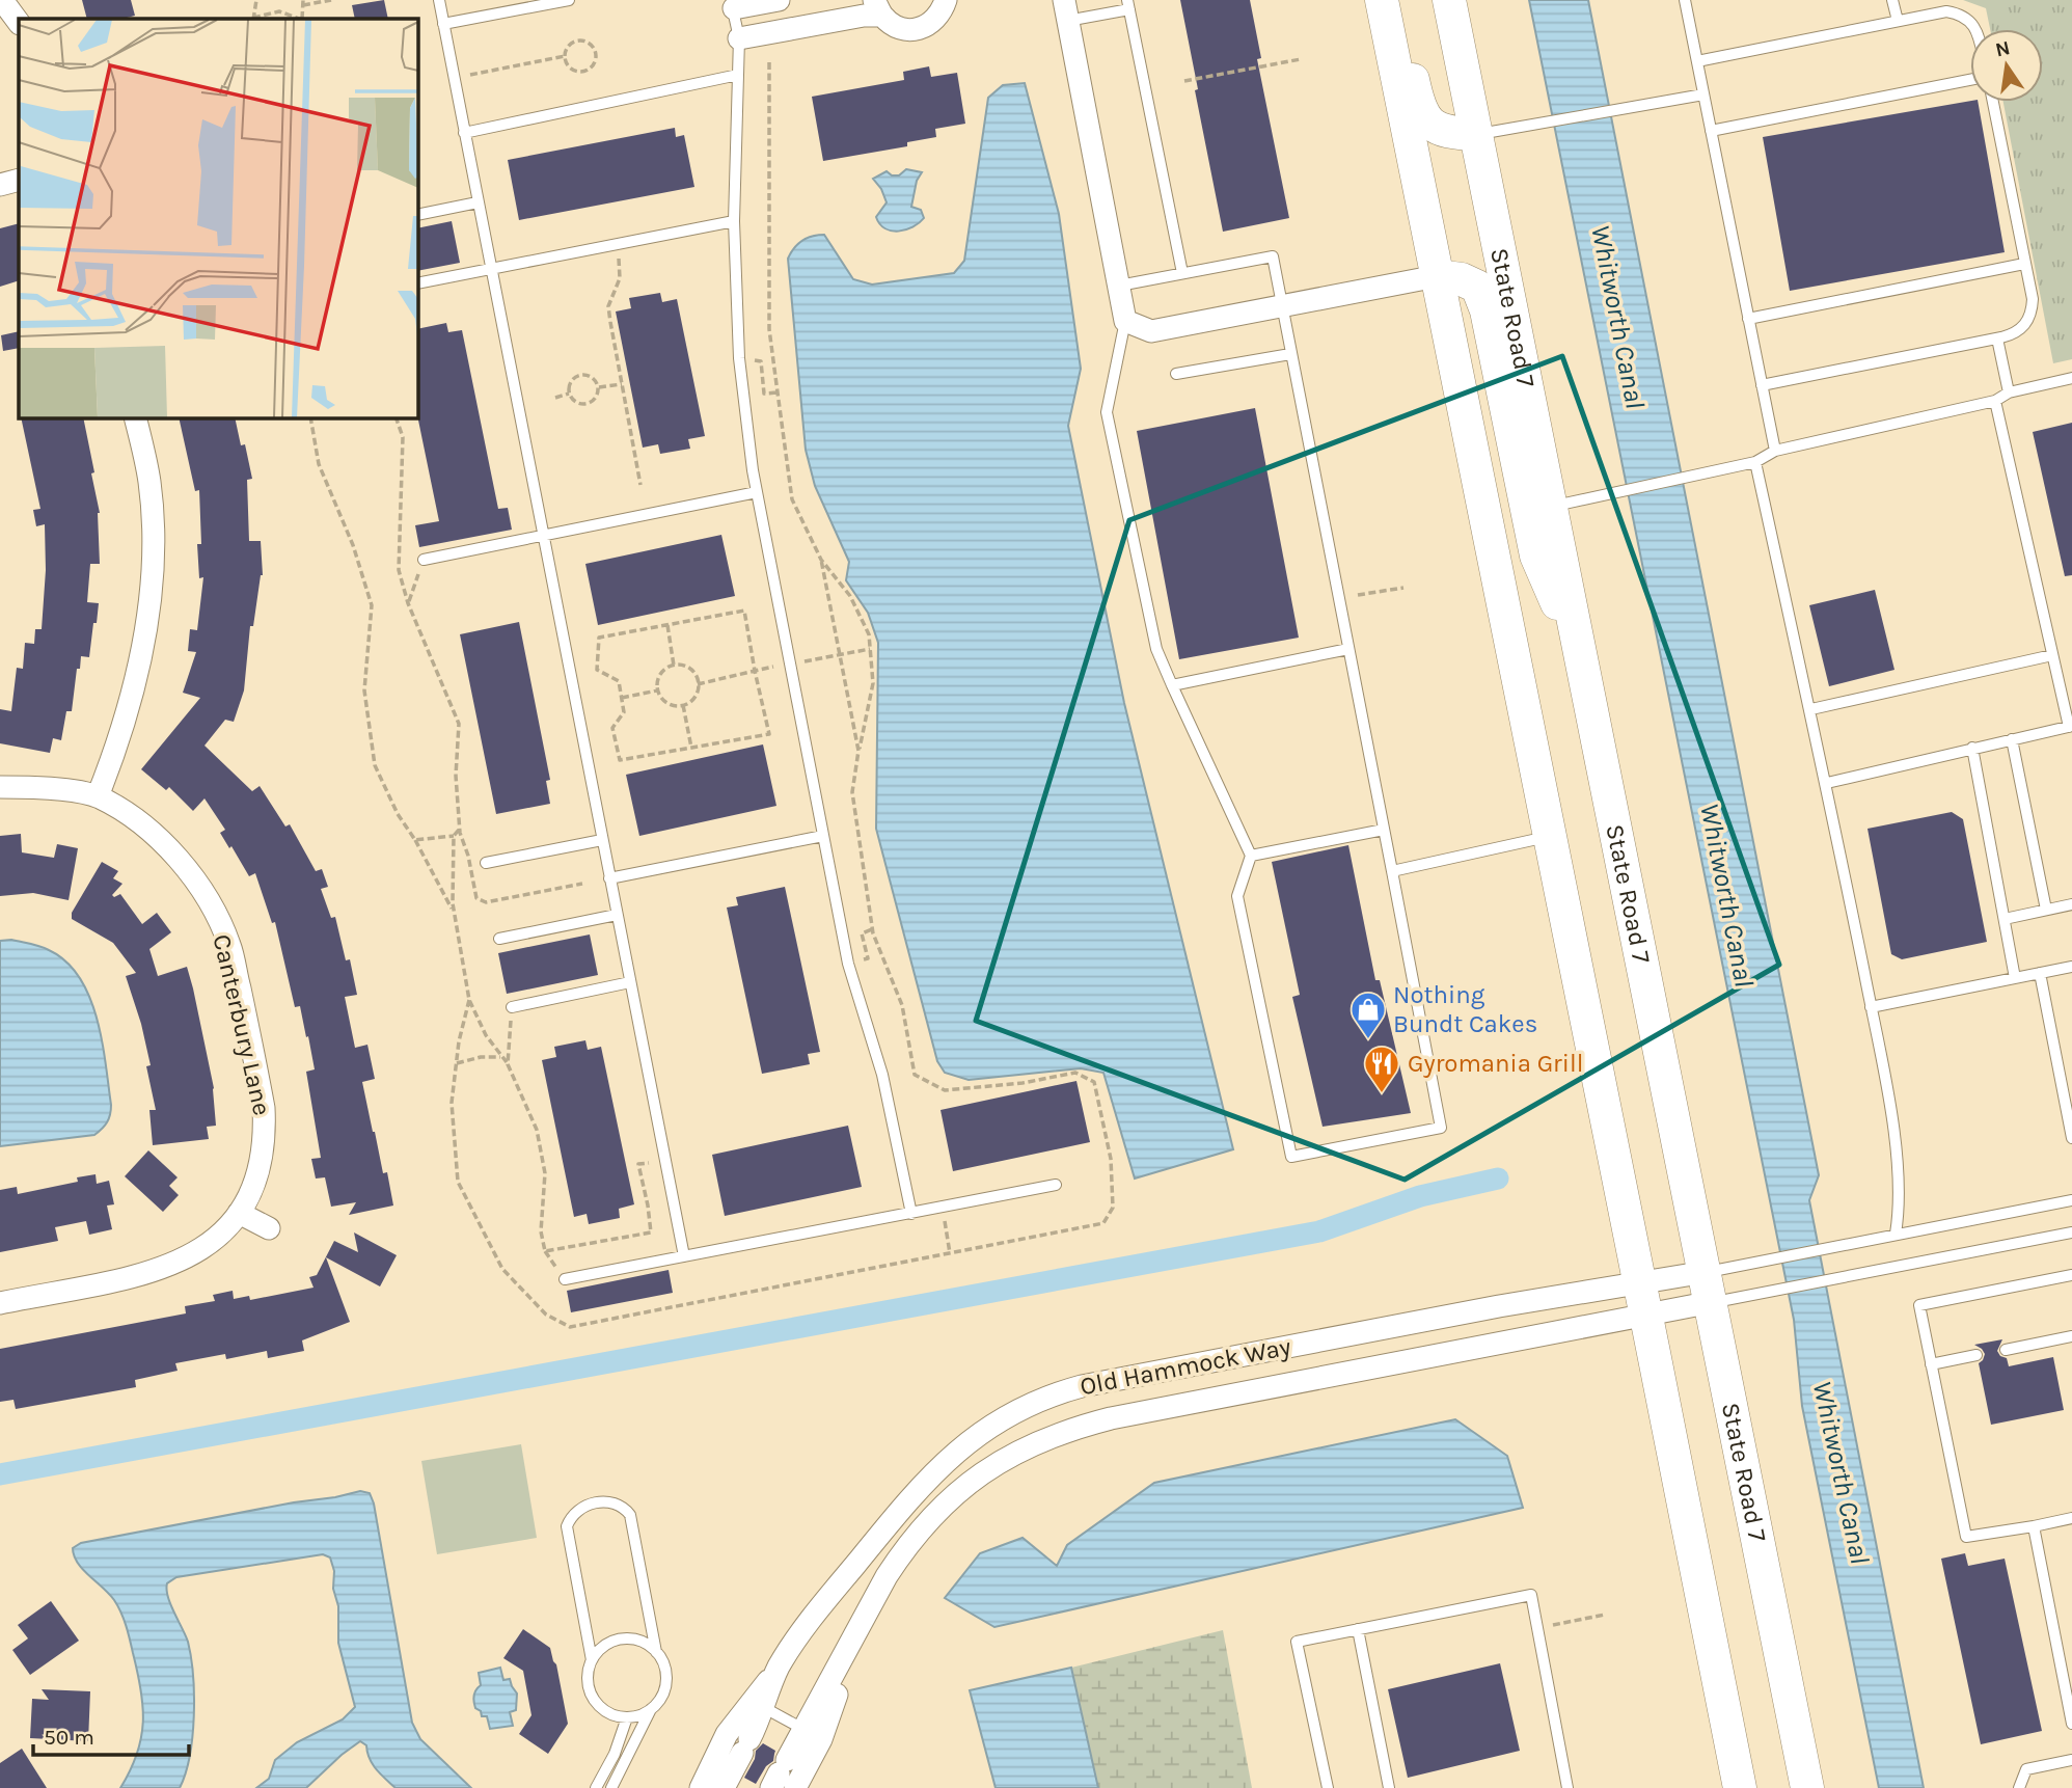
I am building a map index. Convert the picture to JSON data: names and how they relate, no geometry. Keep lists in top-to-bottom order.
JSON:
{
  "streets": {
    "main road": ["State Road 7"],
    "street": ["Canterbury Lane", "Old Hammock Way"]
  },
  "crossings": [
    ["State Road 7", "Old Hammock Way"]
  ],
  "water": ["Whitworth Canal"],
  "places": {
    "shop": ["Nothing Bundt Cakes"],
    "restaurant": ["Gyromania Grill"]
  },
  "scale_bar": "50 m",
  "north": "top"
}
